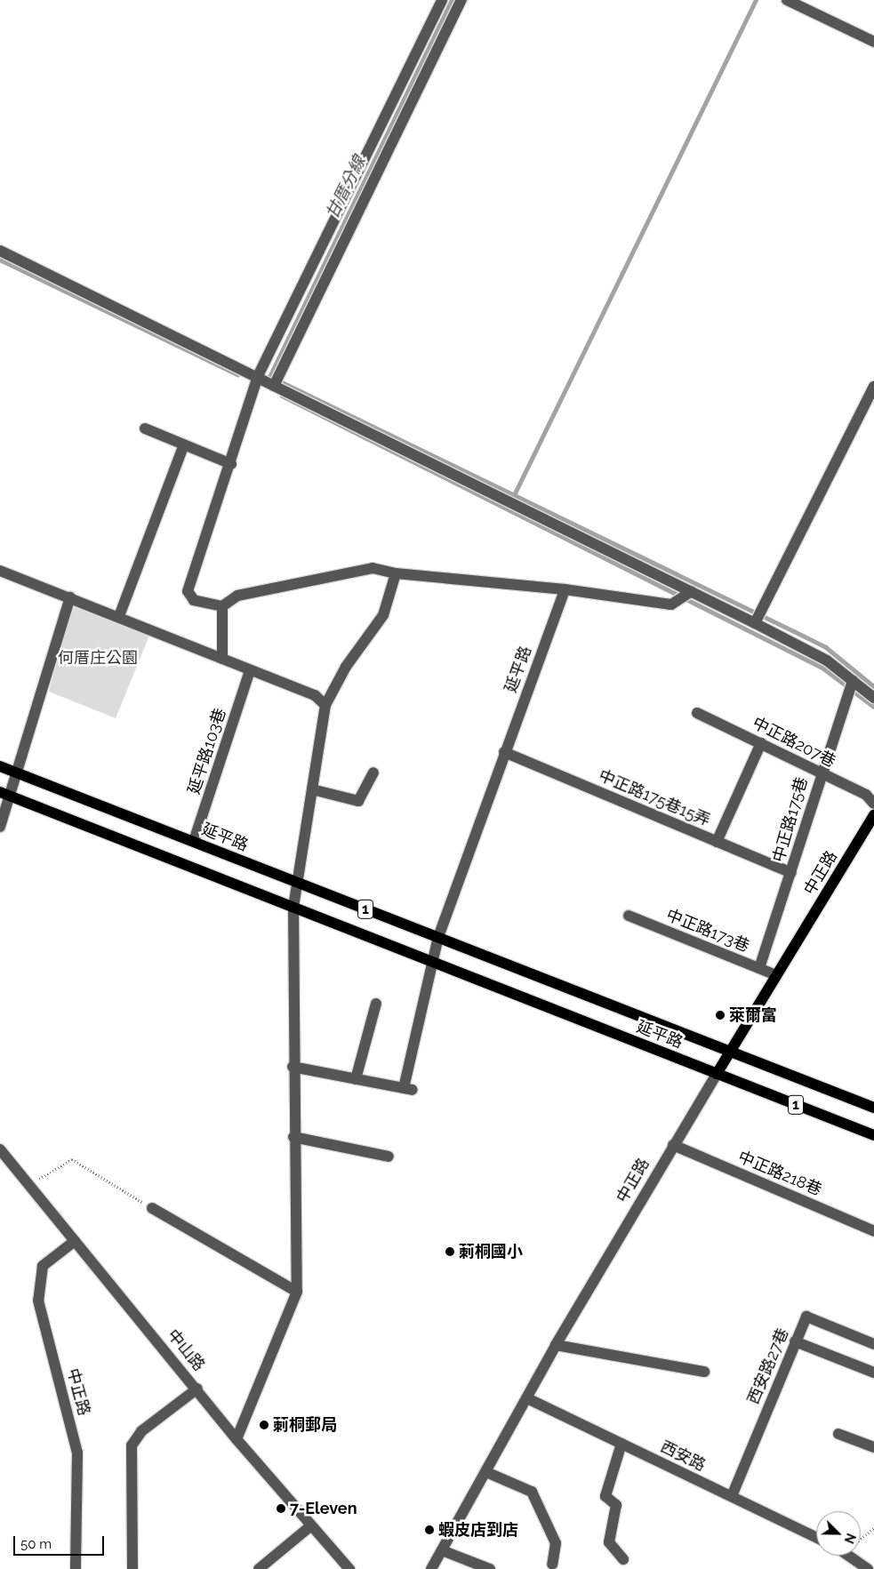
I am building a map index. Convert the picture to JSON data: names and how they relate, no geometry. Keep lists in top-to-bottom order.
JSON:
{
  "streets": {
    "main road": ["延平路", "中正路", "1"],
    "street": [
      "中正路207巷",
      "延平路103巷",
      "中正路175巷15弄",
      "中正路175巷",
      "中正路173巷",
      "中正路218巷",
      "中山路",
      "西安路27巷",
      "西安路"
    ]
  },
  "crossings": [
    ["延平路", "延平路103巷"],
    ["延平路", "中正路175巷15弄"],
    ["延平路", "中正路"],
    ["中正路207巷", "中正路175巷"],
    ["中正路175巷15弄", "中正路175巷"],
    ["中正路175巷", "中正路173巷"],
    ["中正路", "中正路173巷"],
    ["中正路", "中正路218巷"],
    ["中正路", "中山路"],
    ["中正路", "西安路"],
    ["西安路27巷", "西安路"]
  ],
  "water": ["甘厝分線"],
  "parks": ["何厝庄公園"],
  "places": [
    "萊爾富",
    "莿桐國小",
    "莿桐郵局",
    "7-Eleven",
    "蝦皮店到店"
  ],
  "scale_bar": "50 m",
  "north": "bottom right"
}
